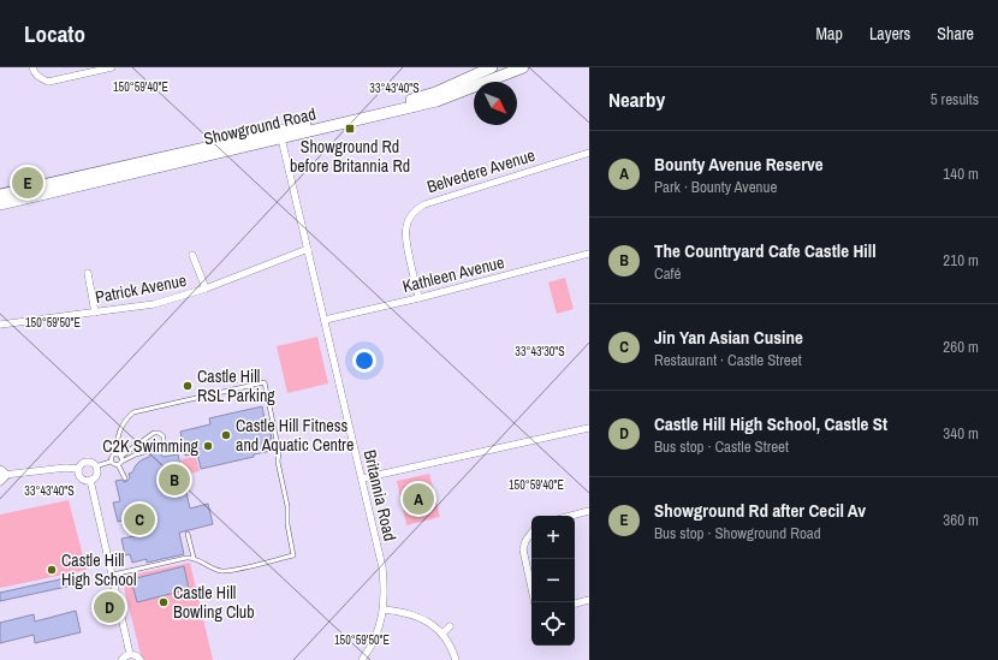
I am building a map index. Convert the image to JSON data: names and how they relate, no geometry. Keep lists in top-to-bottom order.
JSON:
{
  "streets": {
    "main road": ["Showground Road"],
    "street": [
      "Belvedere Avenue",
      "Kathleen Avenue",
      "Patrick Avenue",
      "Britannia Road"
    ]
  },
  "crossings": [
    ["Showground Road", "Britannia Road"],
    ["Belvedere Avenue", "Kathleen Avenue"],
    ["Kathleen Avenue", "Britannia Road"],
    ["Patrick Avenue", "Britannia Road"]
  ],
  "places": {
    "transit": ["Showground Rd before Britannia Rd"],
    "other": [
      "Castle Hill RSL Parking",
      "Castle Hill Fitness and Aquatic Centre",
      "C2K Swimming",
      "Castle Hill High School",
      "Castle Hill Bowling Club"
    ]
  },
  "north": "bottom right",
  "page": {
    "header": "Locato",
    "nav": ["Map", "Layers", "Share"],
    "heading": ["Nearby", "5 results"],
    "list": [
      {
        "mark": "A",
        "name": "Bounty Avenue Reserve",
        "note": "Park · Bounty Avenue",
        "value": "140 m"
      },
      {
        "mark": "B",
        "name": "The Countryard Cafe Castle Hill",
        "note": "Café",
        "value": "210 m"
      },
      {
        "mark": "C",
        "name": "Jin Yan Asian Cusine",
        "note": "Restaurant · Castle Street",
        "value": "260 m"
      },
      {
        "mark": "D",
        "name": "Castle Hill High School, Castle St",
        "note": "Bus stop · Castle Street",
        "value": "340 m"
      },
      {
        "mark": "E",
        "name": "Showground Rd after Cecil Av",
        "note": "Bus stop · Showground Road",
        "value": "360 m"
      }
    ],
    "pins": [
      "E",
      "B",
      "A",
      "C",
      "D"
    ],
    "map_buttons": ["+", "−"]
  },
  "coordinates": [
    "150°59'40\"E",
    "33°43'40\"S",
    "150°59'50\"E",
    "33°43'30\"S"
  ]
}
